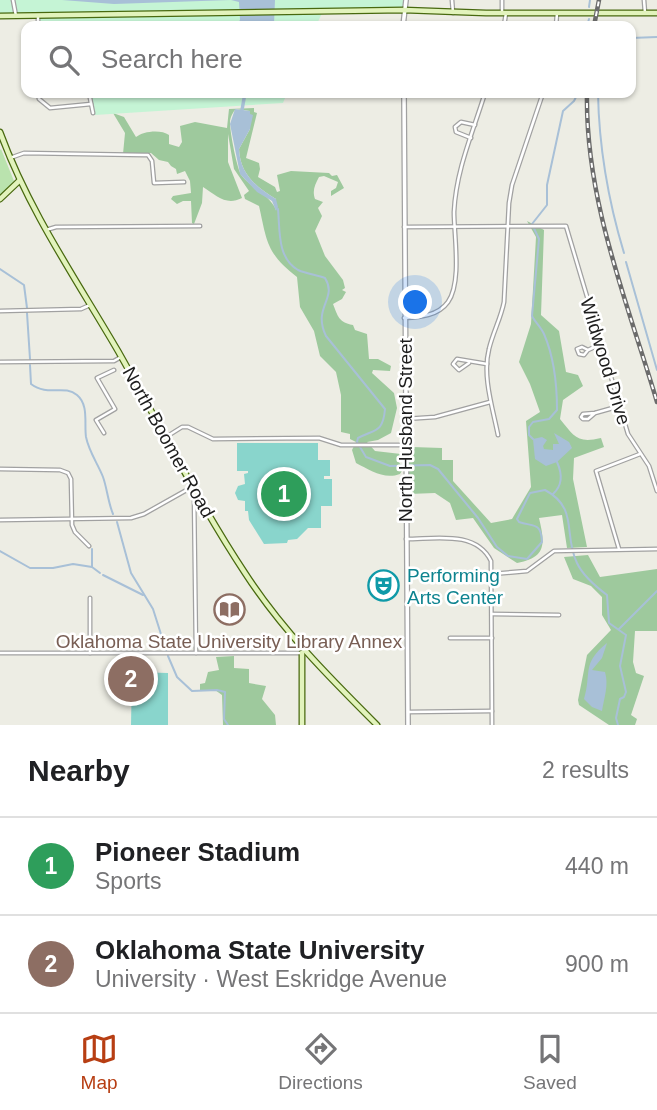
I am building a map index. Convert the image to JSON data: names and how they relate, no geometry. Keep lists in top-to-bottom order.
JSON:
{
  "streets": {
    "main road": ["North Boomer Road"],
    "street": ["Wildwood Drive", "North Husband Street"]
  },
  "places": {
    "theatre": ["Performing Arts Center"],
    "library": ["Oklahoma State University Library Annex"]
  },
  "page": {
    "search": "Search here",
    "pins": ["1", "2"],
    "heading": ["Nearby", "2 results"],
    "list": [
      {
        "mark": "1",
        "name": "Pioneer Stadium",
        "note": "Sports",
        "value": "440 m"
      },
      {
        "mark": "2",
        "name": "Oklahoma State University",
        "note": "University · West Eskridge Avenue",
        "value": "900 m"
      }
    ],
    "nav": ["Map", "Directions", "Saved"]
  }
}
